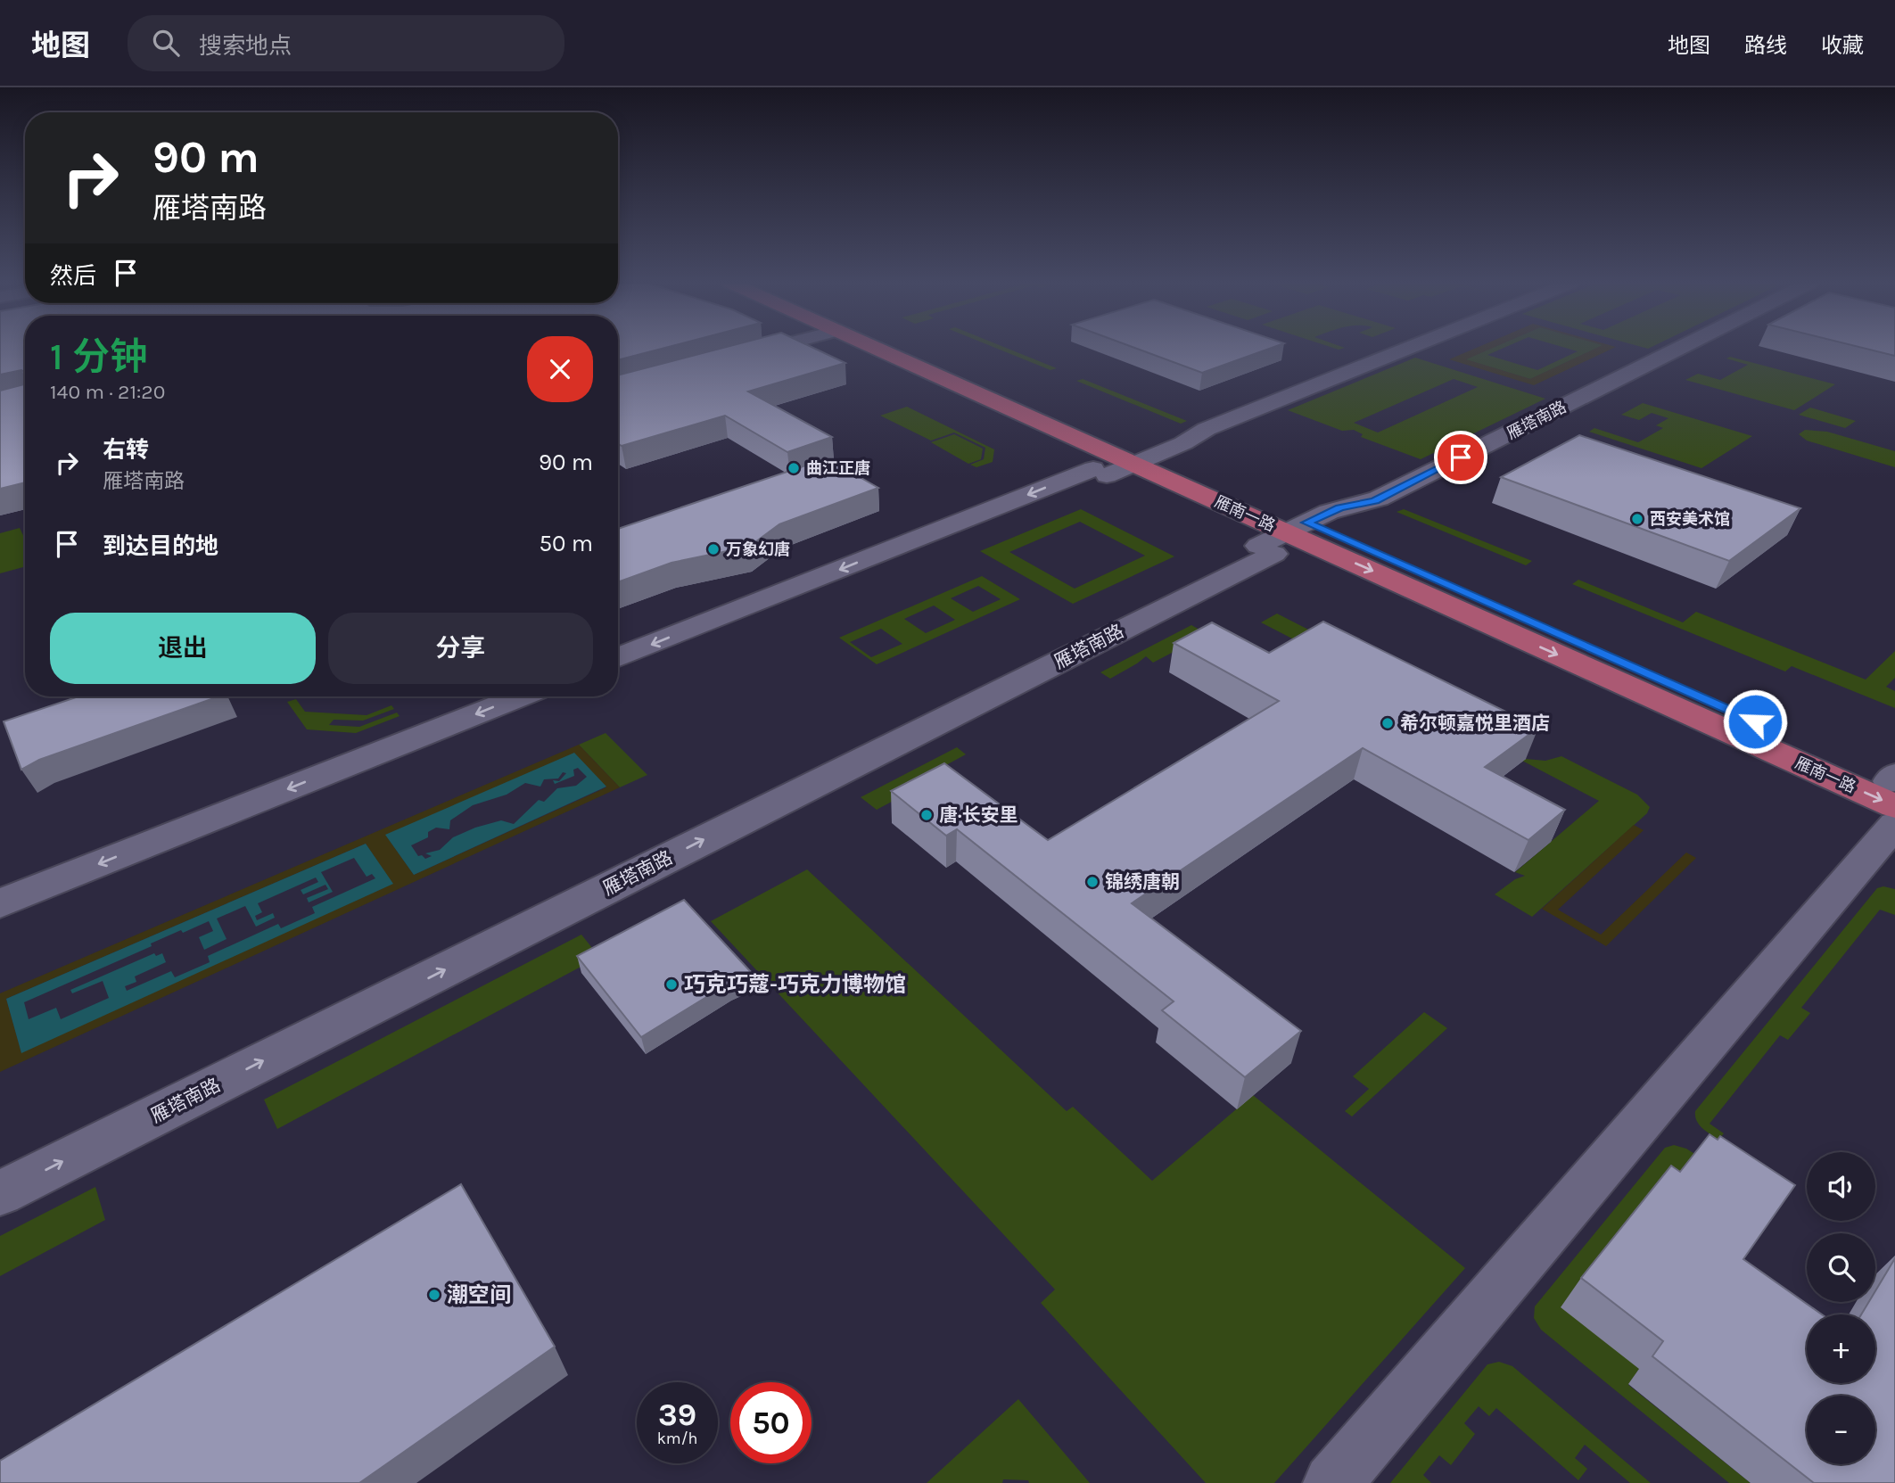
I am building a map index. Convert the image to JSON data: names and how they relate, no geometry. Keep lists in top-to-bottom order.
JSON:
{
  "streets": {
    "main road": ["雁南一路"],
    "street": ["雁塔南路"]
  },
  "crossings": [
    ["雁塔南路", "雁南一路"]
  ],
  "places": [
    "曲江正唐",
    "西安美术馆",
    "万象幻唐",
    "希尔顿嘉悦里酒店",
    "唐·长安里",
    "锦绣唐朝",
    "巧克巧蔻-巧克力博物馆",
    "潮空间"
  ],
  "page": {
    "header": "地图",
    "search": "搜索地点",
    "nav": ["地图", "路线", "收藏"],
    "turn": ["90 m", "雁塔南路"],
    "then": "然后",
    "heading": ["1 分钟", "140 m · 21:20"],
    "list": [
      {
        "name": "右转",
        "note": "雁塔南路",
        "value": "90 m"
      },
      {
        "name": "到达目的地",
        "value": "50 m"
      }
    ],
    "buttons": ["退出", "分享"],
    "map_buttons": ["+", "−"],
    "speed": "39 km/h",
    "limit": "50"
  }
}
